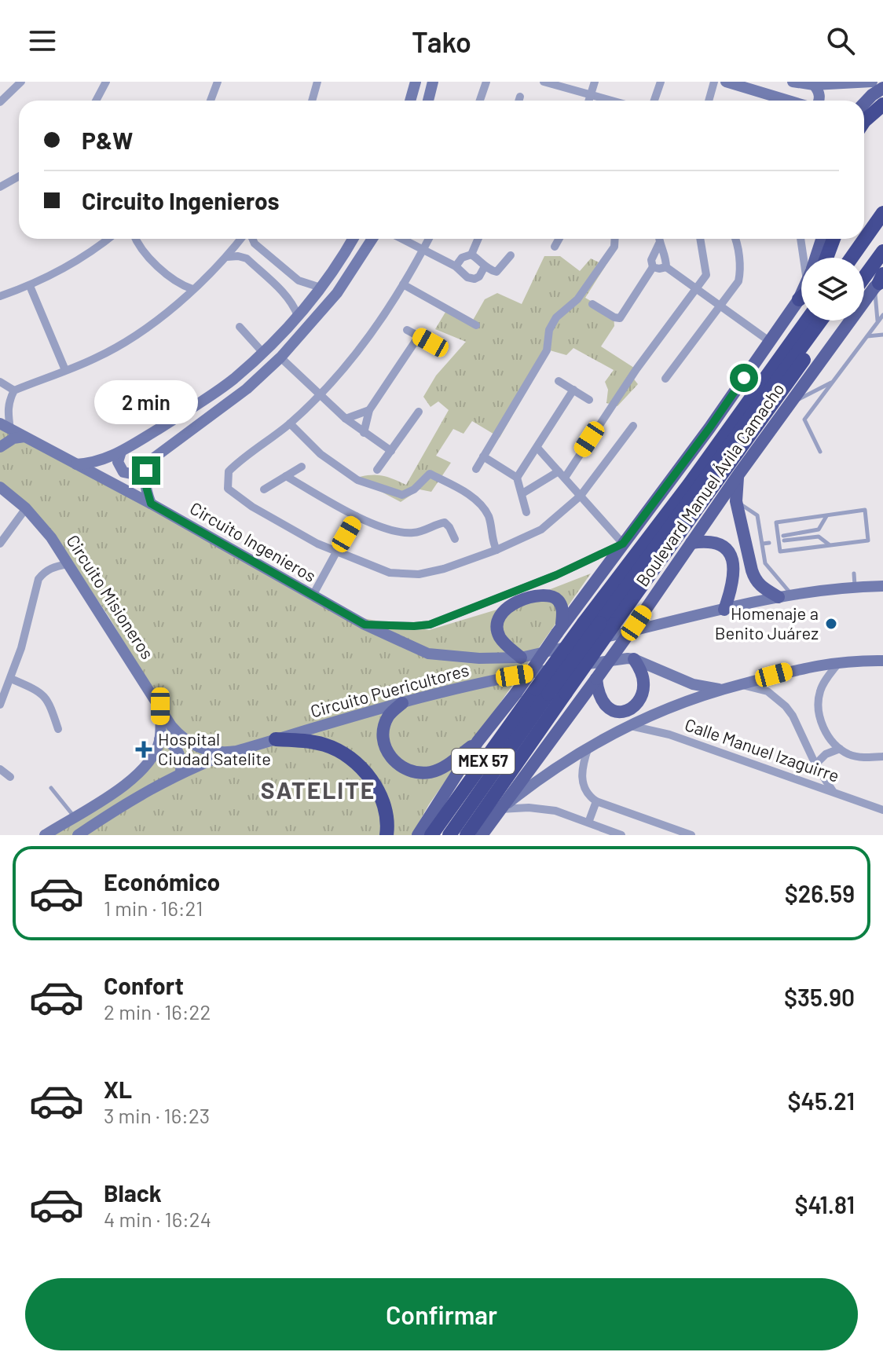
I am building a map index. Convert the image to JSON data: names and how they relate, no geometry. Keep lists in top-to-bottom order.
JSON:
{
  "streets": {
    "highway": ["Boulevard Manuel Ávila Camacho", "MEX 57"],
    "main road": ["Circuito Ingenieros", "Circuito Misioneros", "Circuito Puericultores"],
    "street": ["Calle Manuel Izaguirre"]
  },
  "crossings": [
    ["Boulevard Manuel Ávila Camacho", "Circuito Ingenieros"],
    ["Circuito Misioneros", "Circuito Puericultores"]
  ],
  "districts": ["SATELITE"],
  "places": {
    "other": ["Homenaje a Benito Juárez"],
    "health": ["Hospital Ciudad Satelite"]
  },
  "page": {
    "header": "Tako",
    "banner": ["P&W", "Circuito Ingenieros"],
    "bubble": "2 min",
    "list": [
      {
        "name": "Económico",
        "note": "1 min · 16:21",
        "value": "$26.59"
      },
      {
        "name": "Confort",
        "note": "2 min · 16:22",
        "value": "$35.90"
      },
      {
        "name": "XL",
        "note": "3 min · 16:23",
        "value": "$45.21"
      },
      {
        "name": "Black",
        "note": "4 min · 16:24",
        "value": "$41.81"
      }
    ],
    "buttons": "Confirmar"
  }
}
